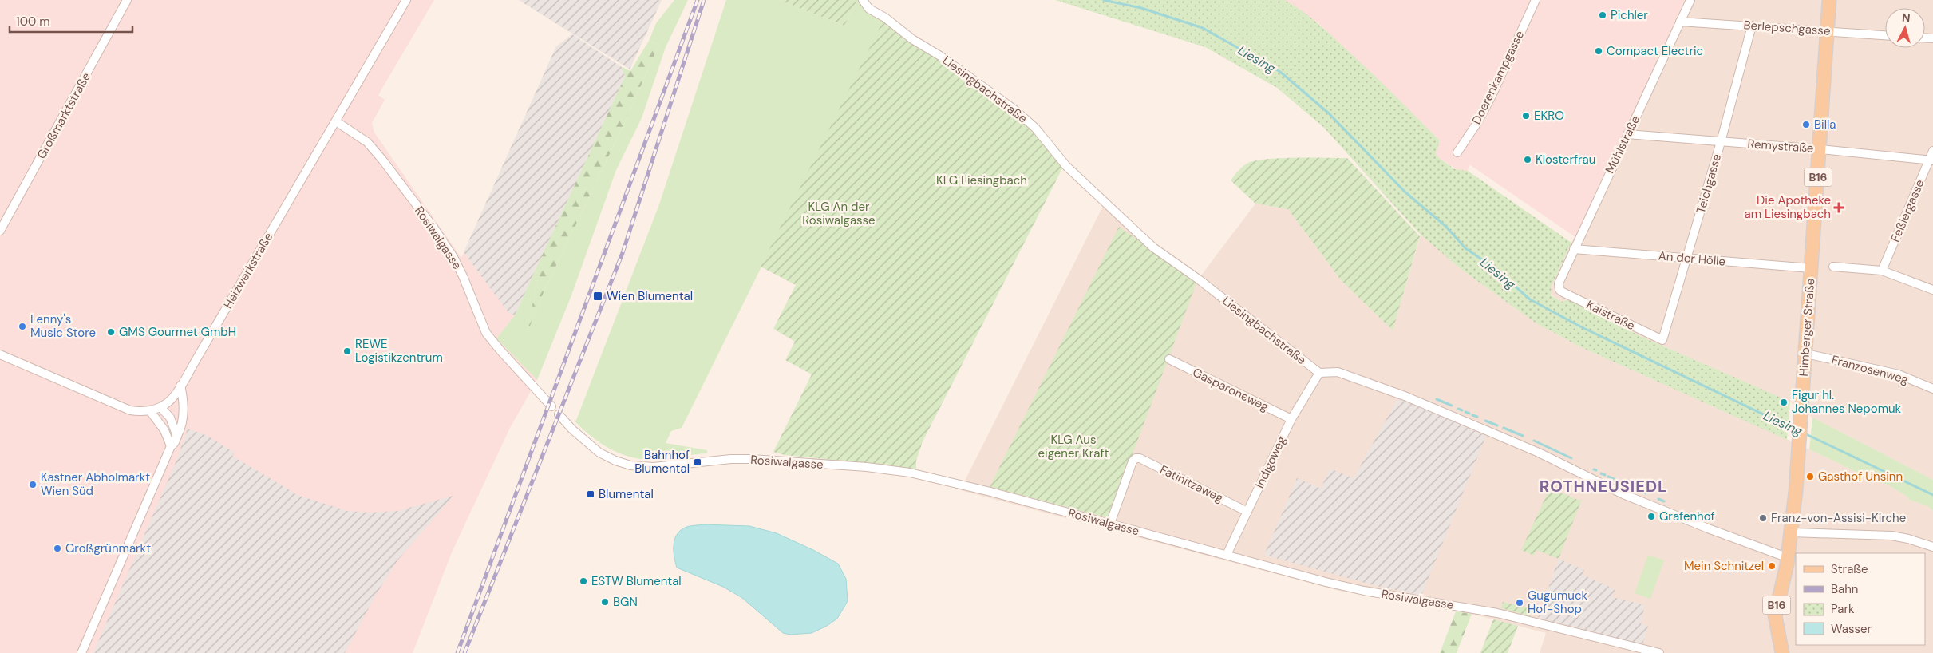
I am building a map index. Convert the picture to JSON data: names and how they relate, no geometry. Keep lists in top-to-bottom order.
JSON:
{
  "streets": {
    "main road": ["B16", "Himberger Straße"],
    "street": [
      "Berlepschgasse",
      "Doerenkampgasse",
      "Liesingbachstraße",
      "Großmarktstraße",
      "Mühlstraße",
      "Remystraße",
      "Teichgasse",
      "Feßlergasse",
      "Rosiwalgasse",
      "An der Hölle",
      "Heizwerkstraße",
      "Kaistraße",
      "Franzosenweg",
      "Gasparoneweg",
      "Indigoweg",
      "Fatinitzaweg"
    ]
  },
  "crossings": [
    ["Berlepschgasse", "Mühlstraße"],
    ["Berlepschgasse", "Teichgasse"],
    ["Berlepschgasse", "Himberger Straße"],
    ["Liesingbachstraße", "Indigoweg"],
    ["Mühlstraße", "Remystraße"],
    ["Mühlstraße", "An der Hölle"],
    ["Mühlstraße", "Kaistraße"],
    ["Remystraße", "Teichgasse"],
    ["Remystraße", "Feßlergasse"],
    ["Remystraße", "Himberger Straße"],
    ["Teichgasse", "An der Hölle"],
    ["Teichgasse", "Kaistraße"],
    ["Rosiwalgasse", "Heizwerkstraße"],
    ["Rosiwalgasse", "Indigoweg"],
    ["Rosiwalgasse", "Fatinitzaweg"],
    ["An der Hölle", "Himberger Straße"],
    ["Himberger Straße", "Franzosenweg"],
    ["Gasparoneweg", "Indigoweg"],
    ["Indigoweg", "Fatinitzaweg"]
  ],
  "districts": ["ROTHNEUSIEDL"],
  "water": ["Liesing"],
  "parks": ["KLG Liesingbach", "KLG An der Rosiwalgasse", "KLG Aus eigener Kraft"],
  "places": {
    "other": [
      "Pichler",
      "Compact Electric",
      "EKRO",
      "Billa",
      "Klosterfrau",
      "Lenny's Music Store",
      "GMS Gourmet GmbH",
      "REWE Logistikzentrum",
      "Figur hl. Johannes Nepomuk",
      "Gasthof Unsinn",
      "Kastner Abholmarkt Wien Süd",
      "Grafenhof",
      "Franz-von-Assisi-Kirche",
      "Großgrünmarkt",
      "Mein Schnitzel",
      "ESTW Blumental",
      "BGN",
      "Gugumuck Hof-Shop"
    ],
    "health": ["Die Apotheke am Liesingbach"],
    "transit": ["Wien Blumental", "Bahnhof Blumental", "Blumental"]
  },
  "legend": [
    "Straße",
    "Bahn",
    "Park",
    "Wasser"
  ],
  "scale_bar": "100 m",
  "north": "top"
}
